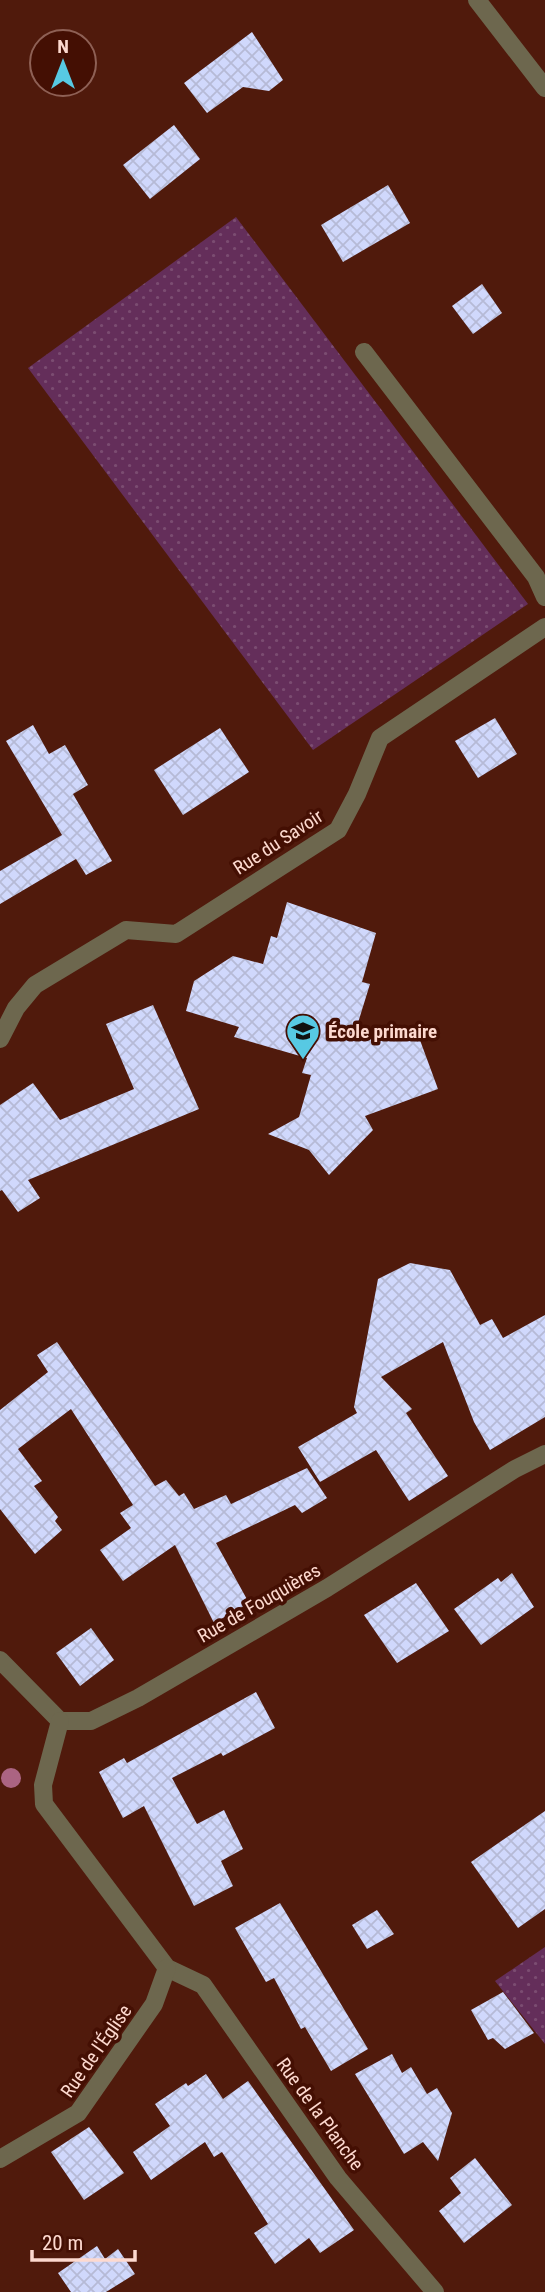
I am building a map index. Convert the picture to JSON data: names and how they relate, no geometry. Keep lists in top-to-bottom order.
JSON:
{
  "streets": {
    "street": [
      "Rue du Savoir",
      "Rue de Fouquières",
      "Rue de l'Église",
      "Rue de la Planche"
    ]
  },
  "crossings": [
    ["Rue de l'Église", "Rue de la Planche"]
  ],
  "places": {
    "school or university": ["École primaire"]
  },
  "scale_bar": "20 m",
  "north": "top"
}
